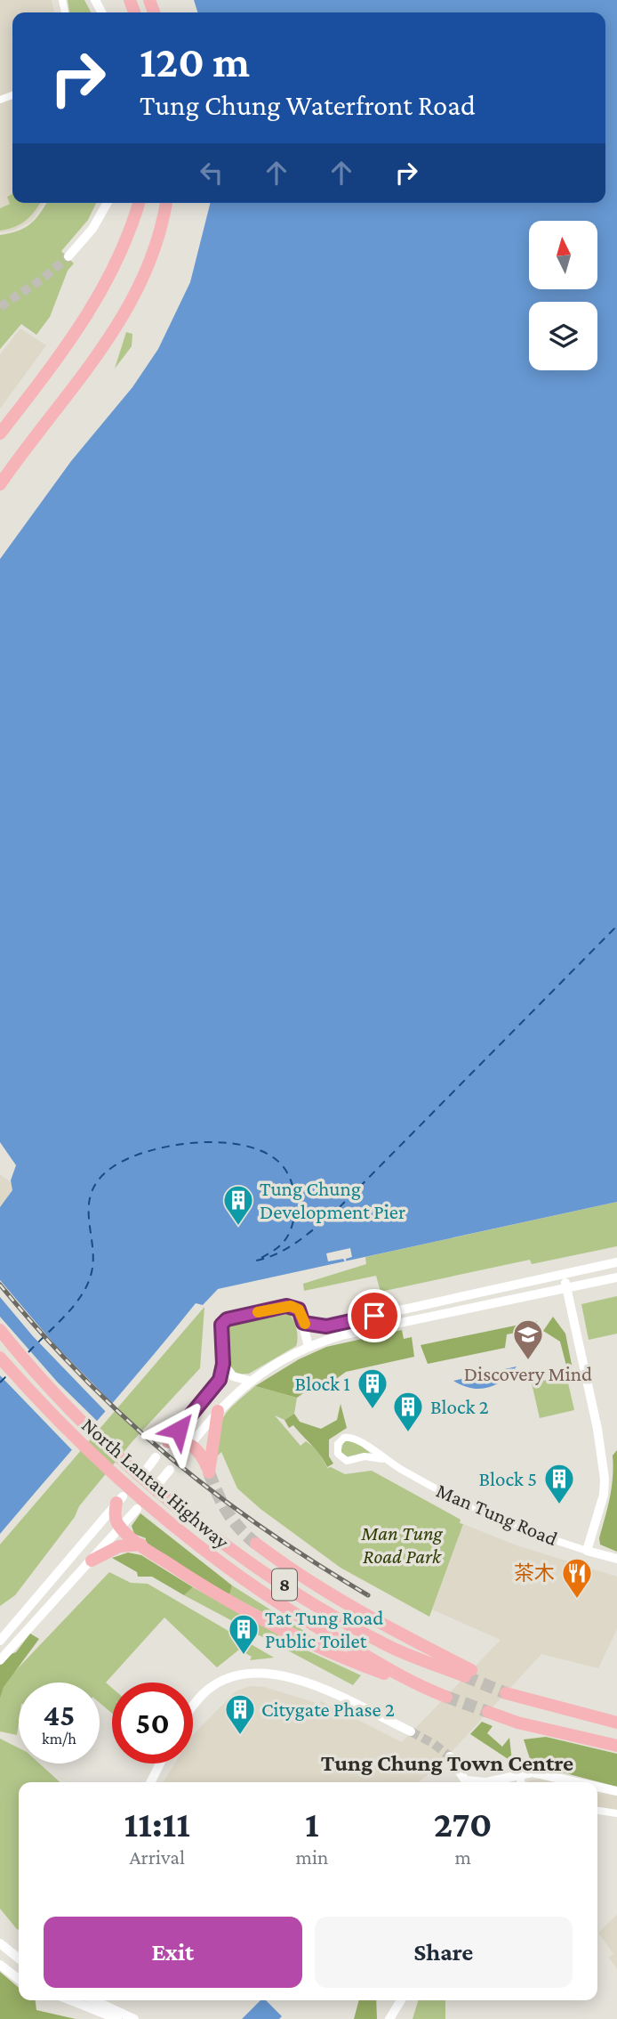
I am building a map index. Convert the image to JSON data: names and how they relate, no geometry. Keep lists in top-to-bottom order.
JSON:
{
  "streets": {
    "highway": ["North Lantau Highway", "8"],
    "main road": ["Man Tung Road"]
  },
  "districts": ["Tung Chung Town Centre"],
  "parks": ["Man Tung Road Park"],
  "places": {
    "building": [
      "Tung Chung Development Pier",
      "Block 1",
      "Block 2",
      "Block 5",
      "Tat Tung Road Public Toilet",
      "Citygate Phase 2"
    ],
    "school or university": ["Discovery Mind"],
    "restaurant": ["茶木"]
  },
  "north": "top",
  "page": {
    "turn": ["120 m", "Tung Chung Waterfront Road"],
    "speed": "45 km/h",
    "limit": "50",
    "eta": [
      "11:11",
      "Arrival",
      "1",
      "min",
      "270",
      "m"
    ],
    "buttons": ["Exit", "Share"]
  }
}
